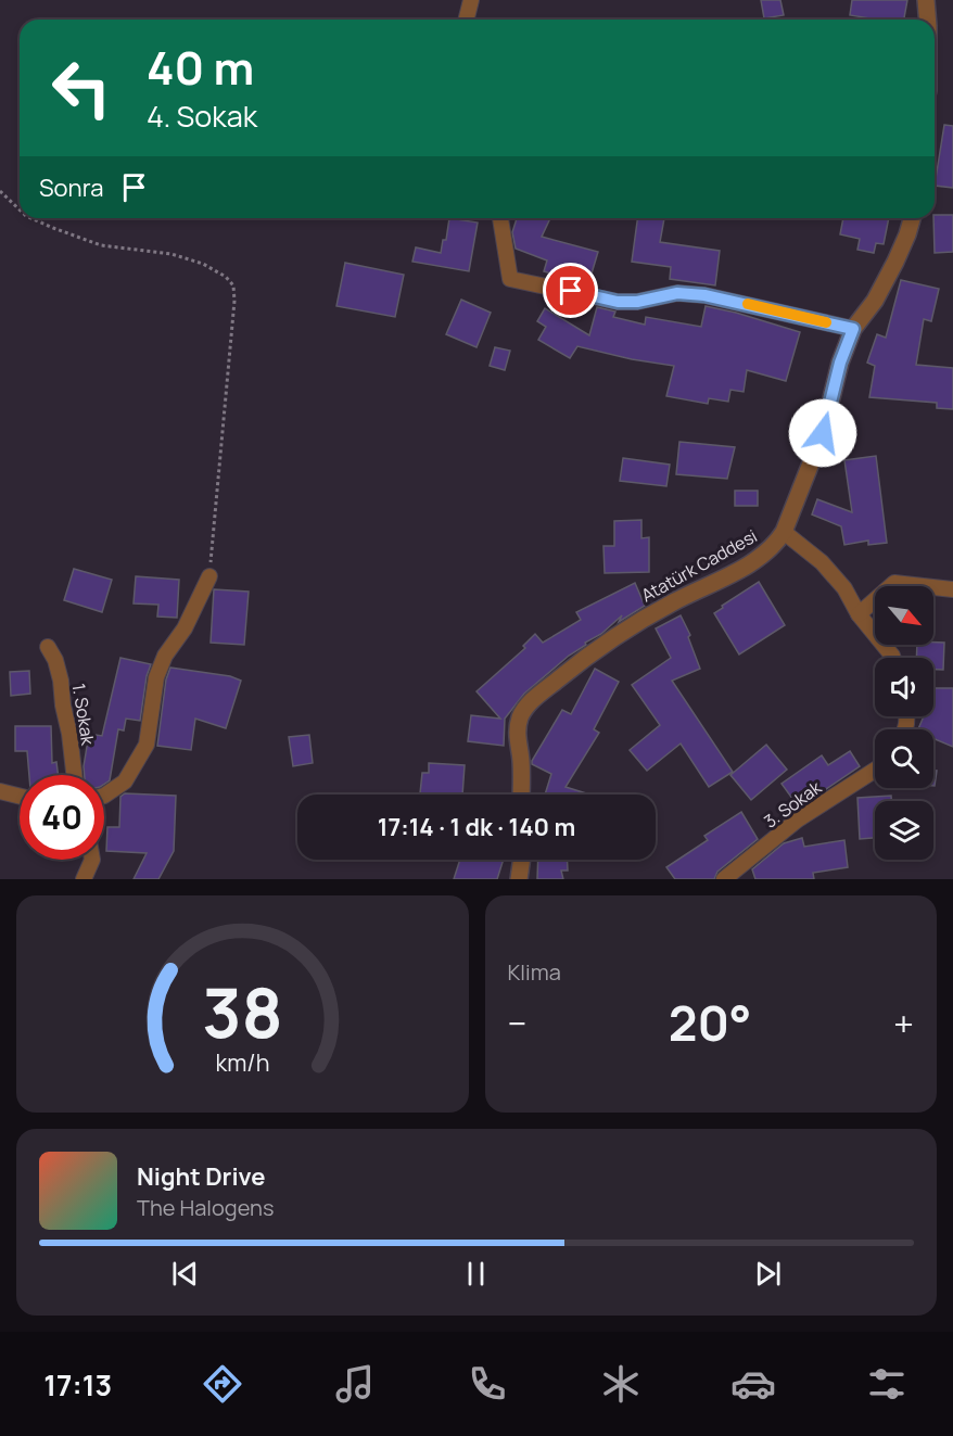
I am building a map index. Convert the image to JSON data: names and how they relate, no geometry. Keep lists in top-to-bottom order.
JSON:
{
  "streets": {
    "street": ["Atatürk Caddesi", "1. Sokak", "3. Sokak"]
  },
  "north": "bottom right",
  "page": {
    "turn": ["40 m", "4. Sokak"],
    "then": "Sonra",
    "limit": "40",
    "trip": "17:14 · 1 dk · 140 m",
    "tile": "Klima",
    "heat": ["−", "20°", "+"],
    "song": ["Night Drive", "The Halogens"],
    "tabs": "17:13",
    "gauge": ["38", "km/h"]
  }
}
